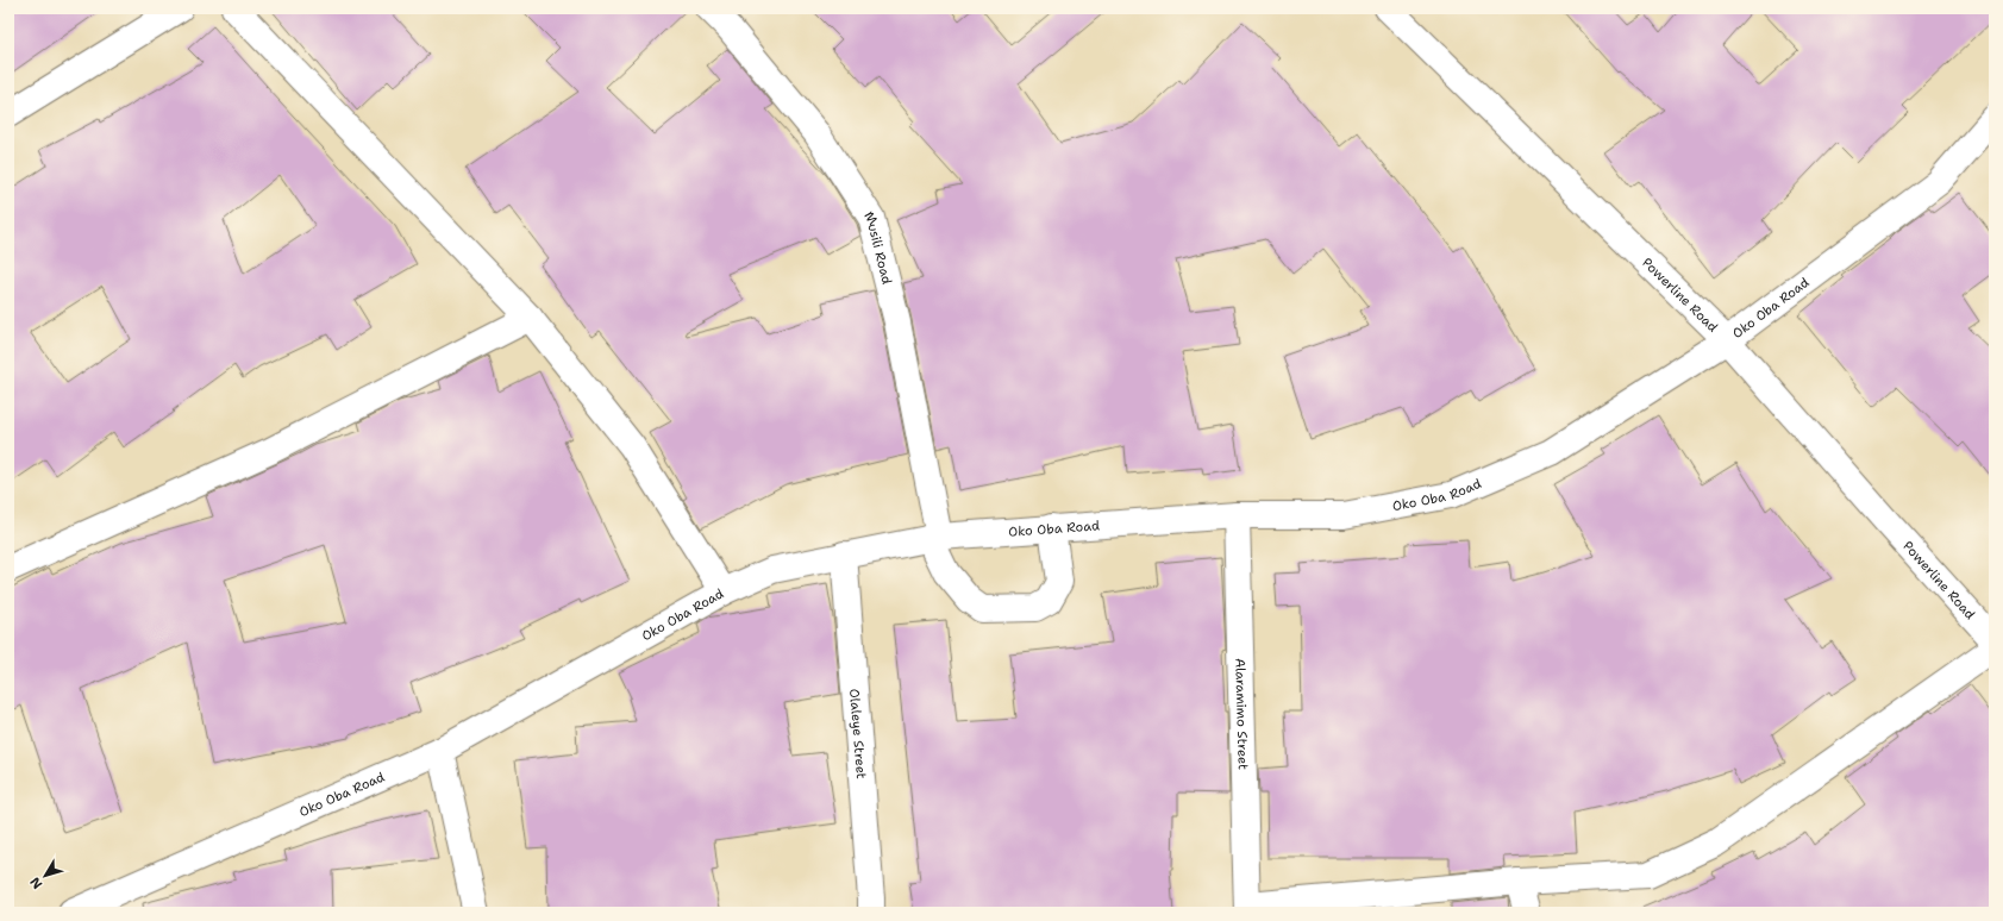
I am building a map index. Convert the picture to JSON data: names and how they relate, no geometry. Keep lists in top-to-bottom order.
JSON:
{
  "streets": {
    "street": [
      "Musili Road",
      "Powerline Road",
      "Oko Oba Road",
      "Alaramimo Street",
      "Olaleye Street"
    ]
  },
  "crossings": [
    ["Musili Road", "Oko Oba Road"],
    ["Powerline Road", "Oko Oba Road"],
    ["Oko Oba Road", "Alaramimo Street"],
    ["Oko Oba Road", "Olaleye Street"]
  ],
  "north": "bottom left"
}
